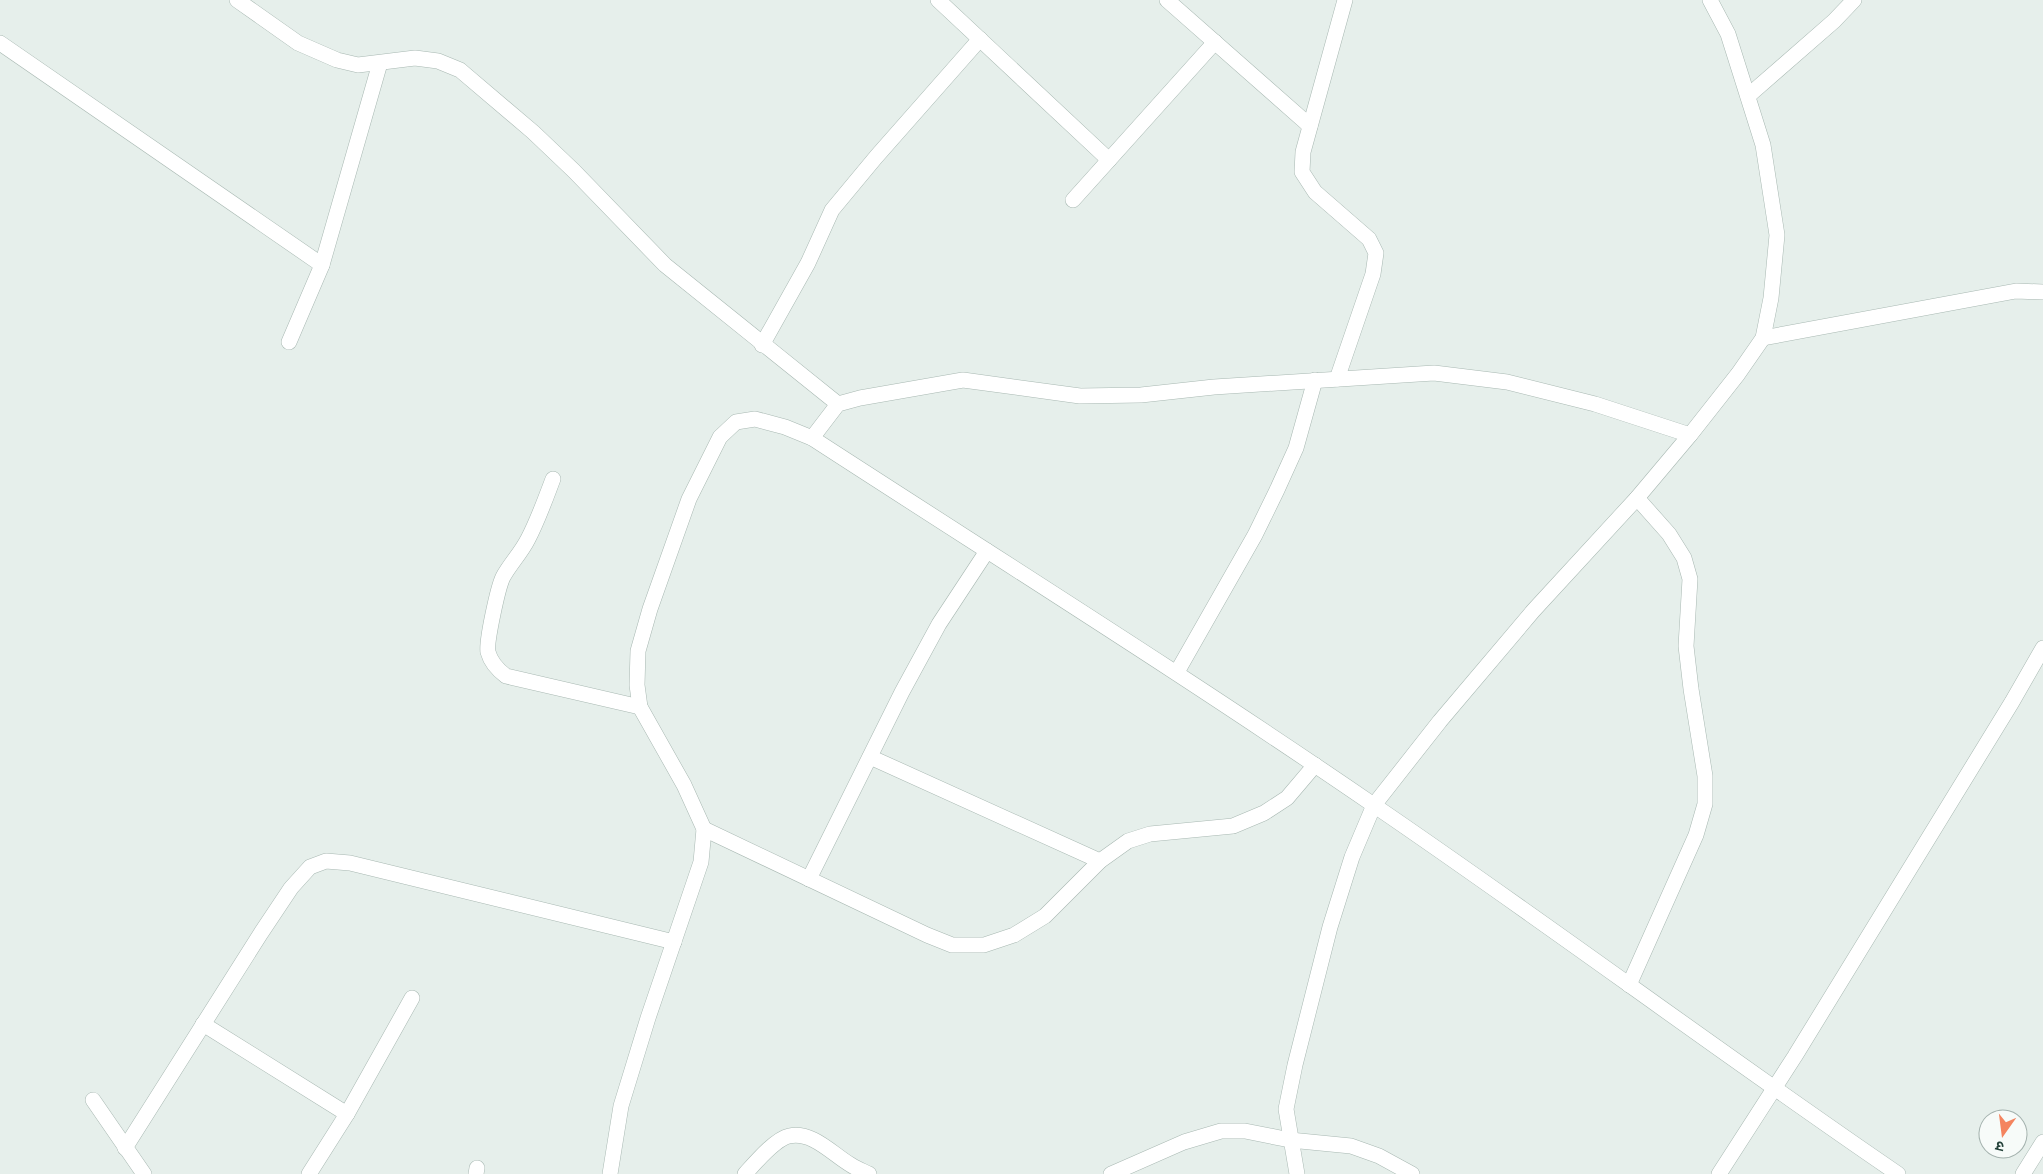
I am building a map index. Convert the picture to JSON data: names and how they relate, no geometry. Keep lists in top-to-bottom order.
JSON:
{
  "north": "bottom"
}
